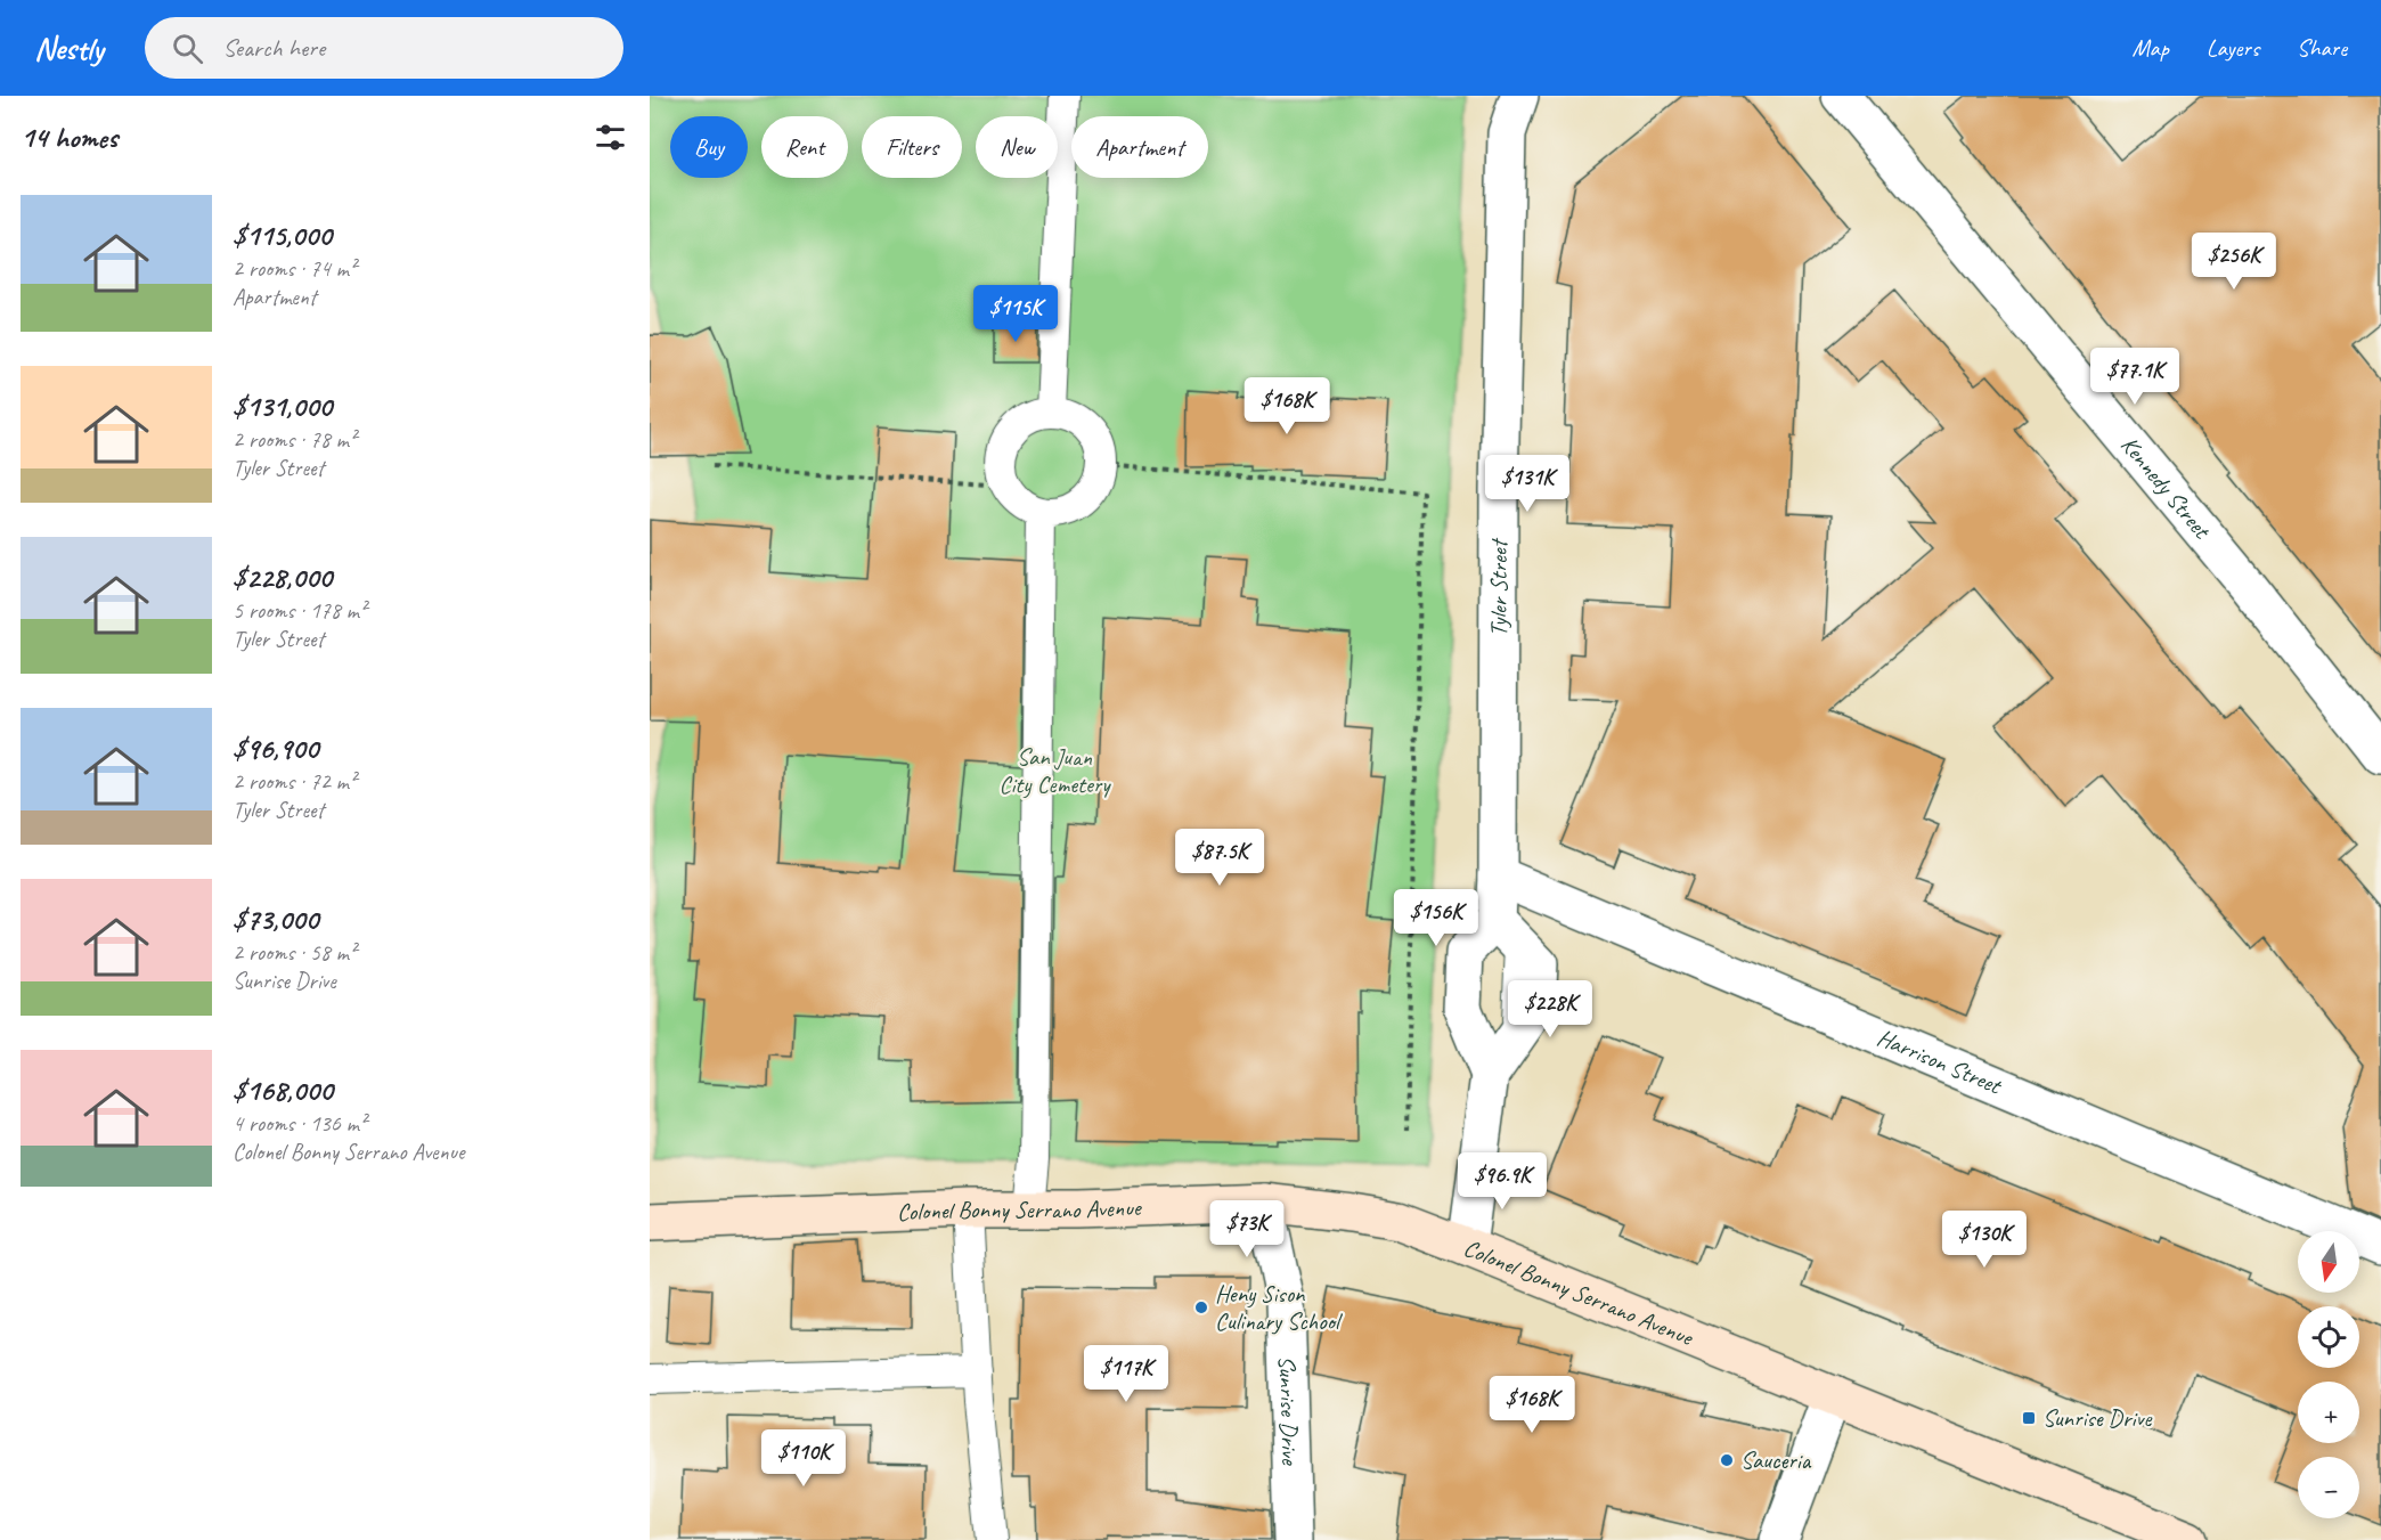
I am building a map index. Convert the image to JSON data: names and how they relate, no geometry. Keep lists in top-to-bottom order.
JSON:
{
  "streets": {
    "main road": ["Colonel Bonny Serrano Avenue"],
    "street": [
      "Kennedy Street",
      "Tyler Street",
      "Harrison Street",
      "Sunrise Drive"
    ]
  },
  "crossings": [
    ["Tyler Street", "Harrison Street"],
    ["Colonel Bonny Serrano Avenue", "Sunrise Drive"]
  ],
  "parks": ["San Juan City Cemetery"],
  "places": {
    "other": ["Heny Sison Culinary School", "Sauceria"],
    "transit": ["Sunrise Drive"]
  },
  "north": "bottom",
  "page": {
    "header": "Nestly",
    "search": "Search here",
    "nav": ["Map", "Layers", "Share"],
    "heading": "14 homes",
    "chip": [
      "Buy",
      "Rent",
      "Filters",
      "New",
      "Apartment"
    ],
    "list": [
      {
        "name": "$115,000",
        "note": "2 rooms · 74 m² · Apartment"
      },
      {
        "name": "$131,000",
        "note": "2 rooms · 78 m² · Tyler Street"
      },
      {
        "name": "$228,000",
        "note": "5 rooms · 178 m² · Tyler Street"
      },
      {
        "name": "$96,900",
        "note": "2 rooms · 72 m² · Tyler Street"
      },
      {
        "name": "$73,000",
        "note": "2 rooms · 58 m² · Sunrise Drive"
      },
      {
        "name": "$168,000",
        "note": "4 rooms · 136 m² · Colonel Bonny Serrano Avenue"
      }
    ],
    "price": [
      "$256K",
      "$115K",
      "$77.1K",
      "$168K",
      "$131K",
      "$87.5K",
      "$156K",
      "$228K",
      "$96.9K",
      "$73K",
      "$130K",
      "$117K",
      "$168K",
      "$110K"
    ],
    "map_buttons": ["+", "−"]
  }
}
